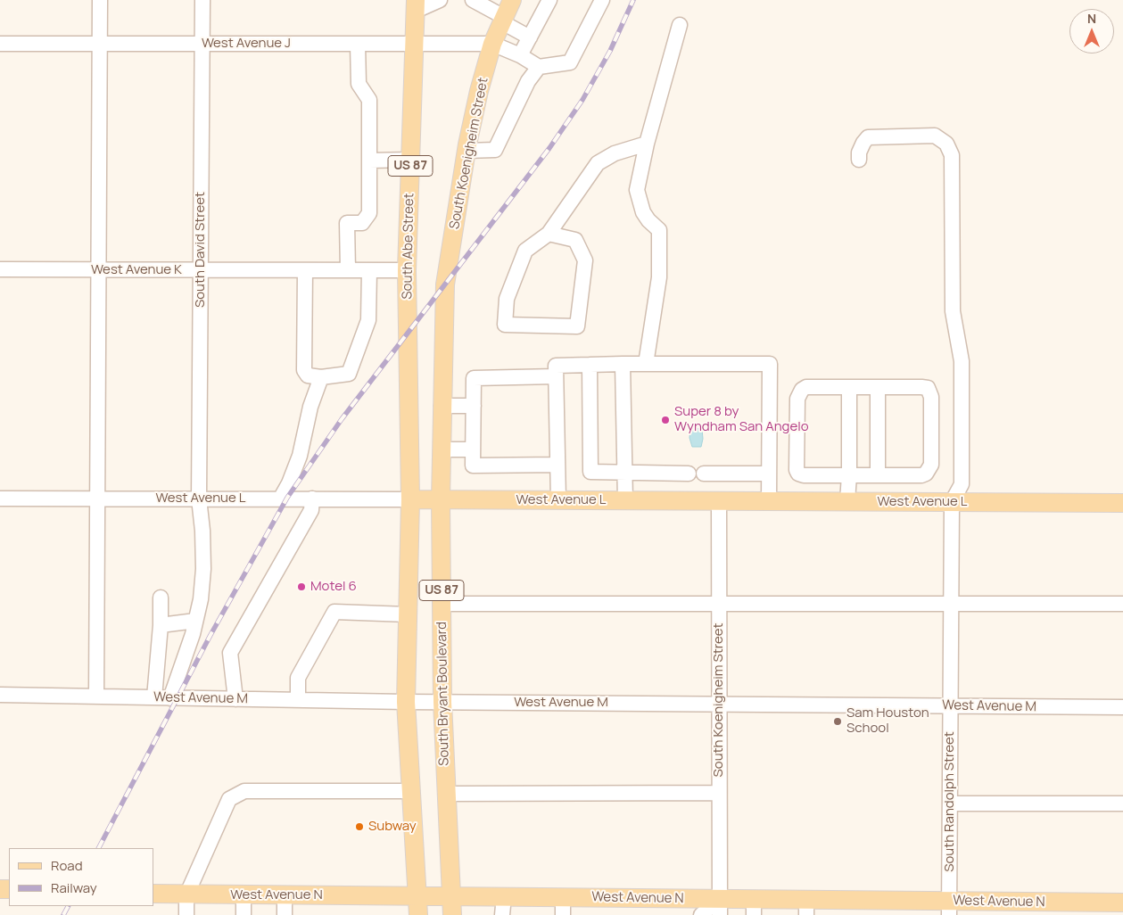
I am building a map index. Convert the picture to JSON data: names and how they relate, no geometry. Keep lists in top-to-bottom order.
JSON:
{
  "streets": {
    "main road": [
      "South Koenigheim Street",
      "US 87",
      "South Abe Street",
      "West Avenue L",
      "South Bryant Boulevard",
      "West Avenue N"
    ],
    "street": [
      "West Avenue J",
      "South David Street",
      "West Avenue K",
      "West Avenue M",
      "South Randolph Street"
    ]
  },
  "crossings": [
    ["West Avenue J", "South Koenigheim Street"],
    ["West Avenue J", "South Abe Street"],
    ["West Avenue J", "South David Street"],
    ["South Koenigheim Street", "West Avenue L"],
    ["South Koenigheim Street", "South Bryant Boulevard"],
    ["South Koenigheim Street", "West Avenue M"],
    ["South Koenigheim Street", "West Avenue N"],
    ["US 87", "South Abe Street"],
    ["US 87", "West Avenue L"],
    ["US 87", "West Avenue M"],
    ["US 87", "West Avenue N"],
    ["South Abe Street", "West Avenue K"],
    ["South Abe Street", "West Avenue L"],
    ["South David Street", "West Avenue K"],
    ["South David Street", "West Avenue L"],
    ["South David Street", "West Avenue M"],
    ["West Avenue L", "South Bryant Boulevard"],
    ["West Avenue L", "South Randolph Street"],
    ["South Bryant Boulevard", "West Avenue M"],
    ["South Bryant Boulevard", "West Avenue N"],
    ["West Avenue M", "South Randolph Street"],
    ["South Randolph Street", "West Avenue N"]
  ],
  "places": [
    "Super 8 by Wyndham San Angelo",
    "Motel 6",
    "Sam Houston School",
    "Subway"
  ],
  "legend": ["Road", "Railway"],
  "north": "top"
}
